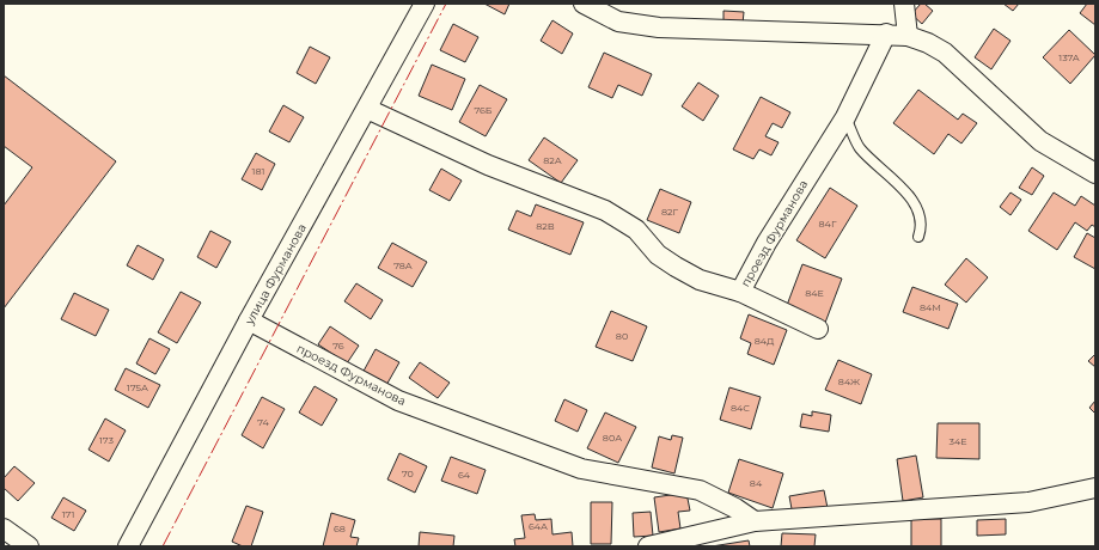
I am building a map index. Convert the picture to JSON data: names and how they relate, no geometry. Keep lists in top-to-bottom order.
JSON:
{
  "streets": {
    "street": ["проезд Фурманова", "улица Фурманова"]
  },
  "crossings": [
    ["проезд Фурманова", "улица Фурманова"]
  ],
  "house_numbers": [
    "137А",
    "76Б",
    "82А",
    "181",
    "82Г",
    "84Г",
    "82В",
    "78А",
    "84Е",
    "84М",
    "80",
    "84Д",
    "76",
    "84Ж",
    "175А",
    "84С",
    "74",
    "80А",
    "173",
    "34Е",
    "70",
    "64",
    "84",
    "171",
    "64А",
    "68"
  ]
}
